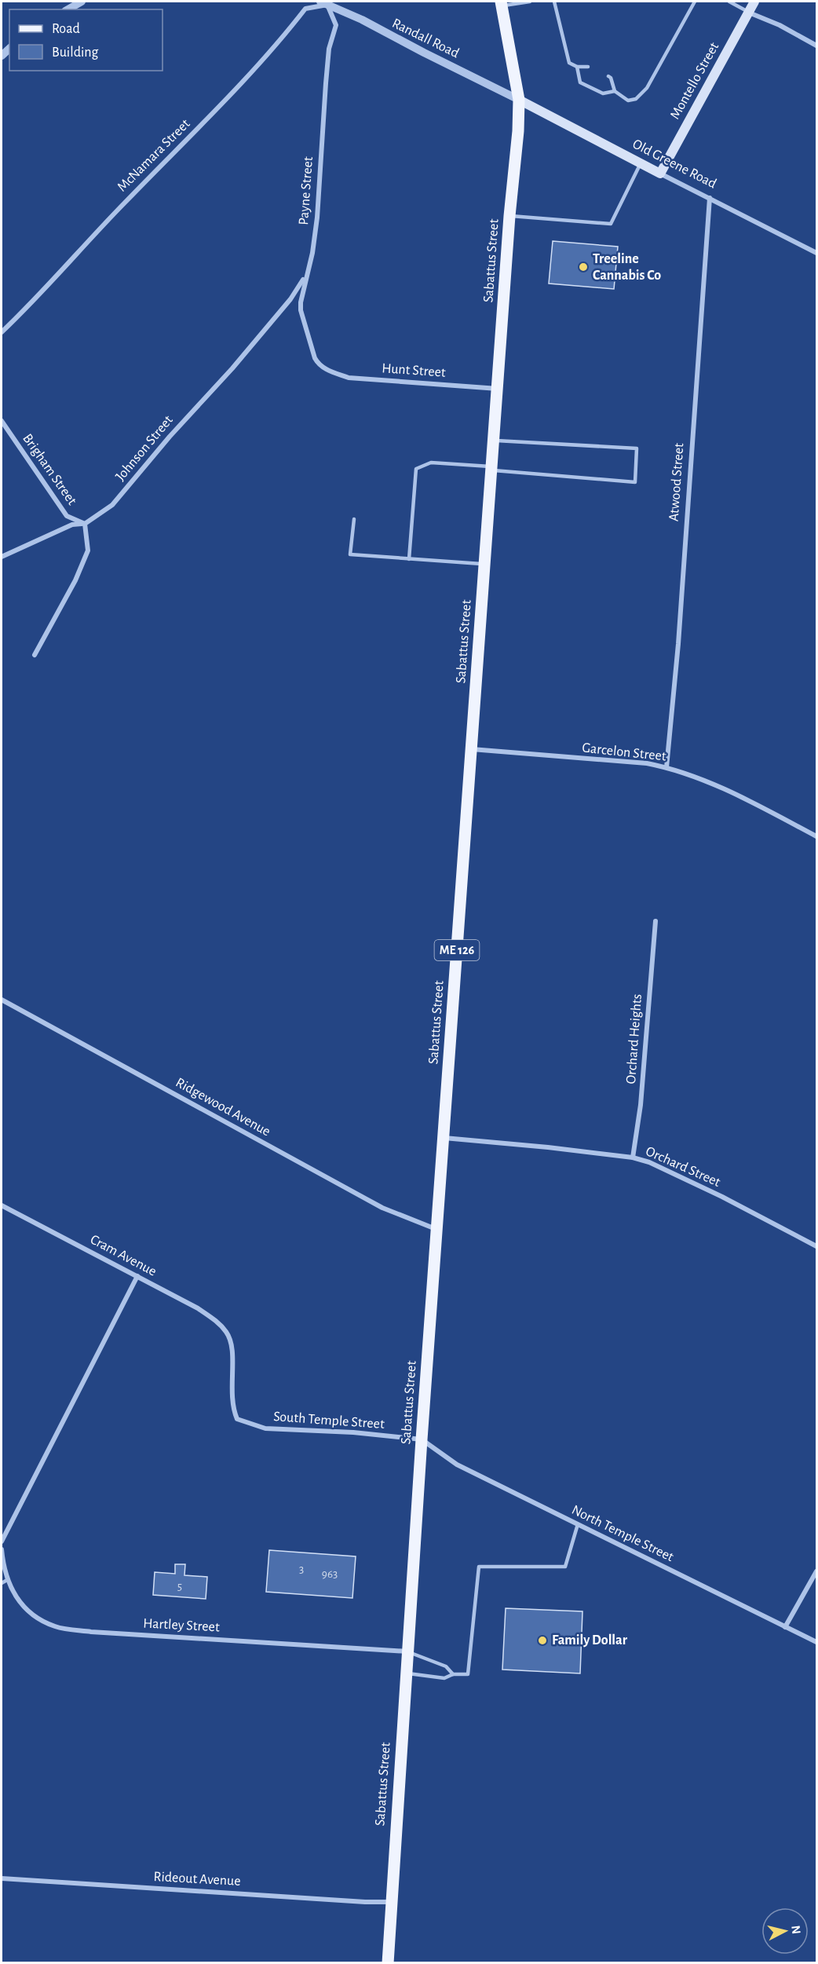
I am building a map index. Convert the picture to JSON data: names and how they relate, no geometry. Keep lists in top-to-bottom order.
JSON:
{
  "streets": {
    "main road": [
      "Montello Street",
      "Old Greene Road",
      "Sabattus Street",
      "ME 126"
    ],
    "street": [
      "Randall Road",
      "McNamara Street",
      "Payne Street",
      "Hunt Street",
      "Johnson Street",
      "Brigham Street",
      "Atwood Street",
      "Garcelon Street",
      "Orchard Heights",
      "Ridgewood Avenue",
      "Orchard Street",
      "Cram Avenue",
      "South Temple Street",
      "North Temple Street",
      "Hartley Street",
      "Rideout Avenue"
    ]
  },
  "crossings": [
    ["Randall Road", "McNamara Street"],
    ["Randall Road", "Old Greene Road"],
    ["Randall Road", "Payne Street"],
    ["Randall Road", "Sabattus Street"],
    ["Montello Street", "Old Greene Road"],
    ["McNamara Street", "Payne Street"],
    ["Old Greene Road", "Sabattus Street"],
    ["Old Greene Road", "Atwood Street"],
    ["Payne Street", "Hunt Street"],
    ["Payne Street", "Johnson Street"],
    ["Sabattus Street", "Hunt Street"],
    ["Sabattus Street", "Garcelon Street"],
    ["Sabattus Street", "Ridgewood Avenue"],
    ["Sabattus Street", "Orchard Street"],
    ["Sabattus Street", "South Temple Street"],
    ["Sabattus Street", "North Temple Street"],
    ["Sabattus Street", "Hartley Street"],
    ["Sabattus Street", "Rideout Avenue"],
    ["Johnson Street", "Brigham Street"],
    ["Atwood Street", "Garcelon Street"],
    ["Orchard Heights", "Orchard Street"],
    ["Cram Avenue", "South Temple Street"],
    ["South Temple Street", "North Temple Street"]
  ],
  "places": ["Treeline Cannabis Co", "Family Dollar"],
  "house_numbers": ["3", "963", "5"],
  "legend": ["Road", "Building"],
  "north": "right"
}
